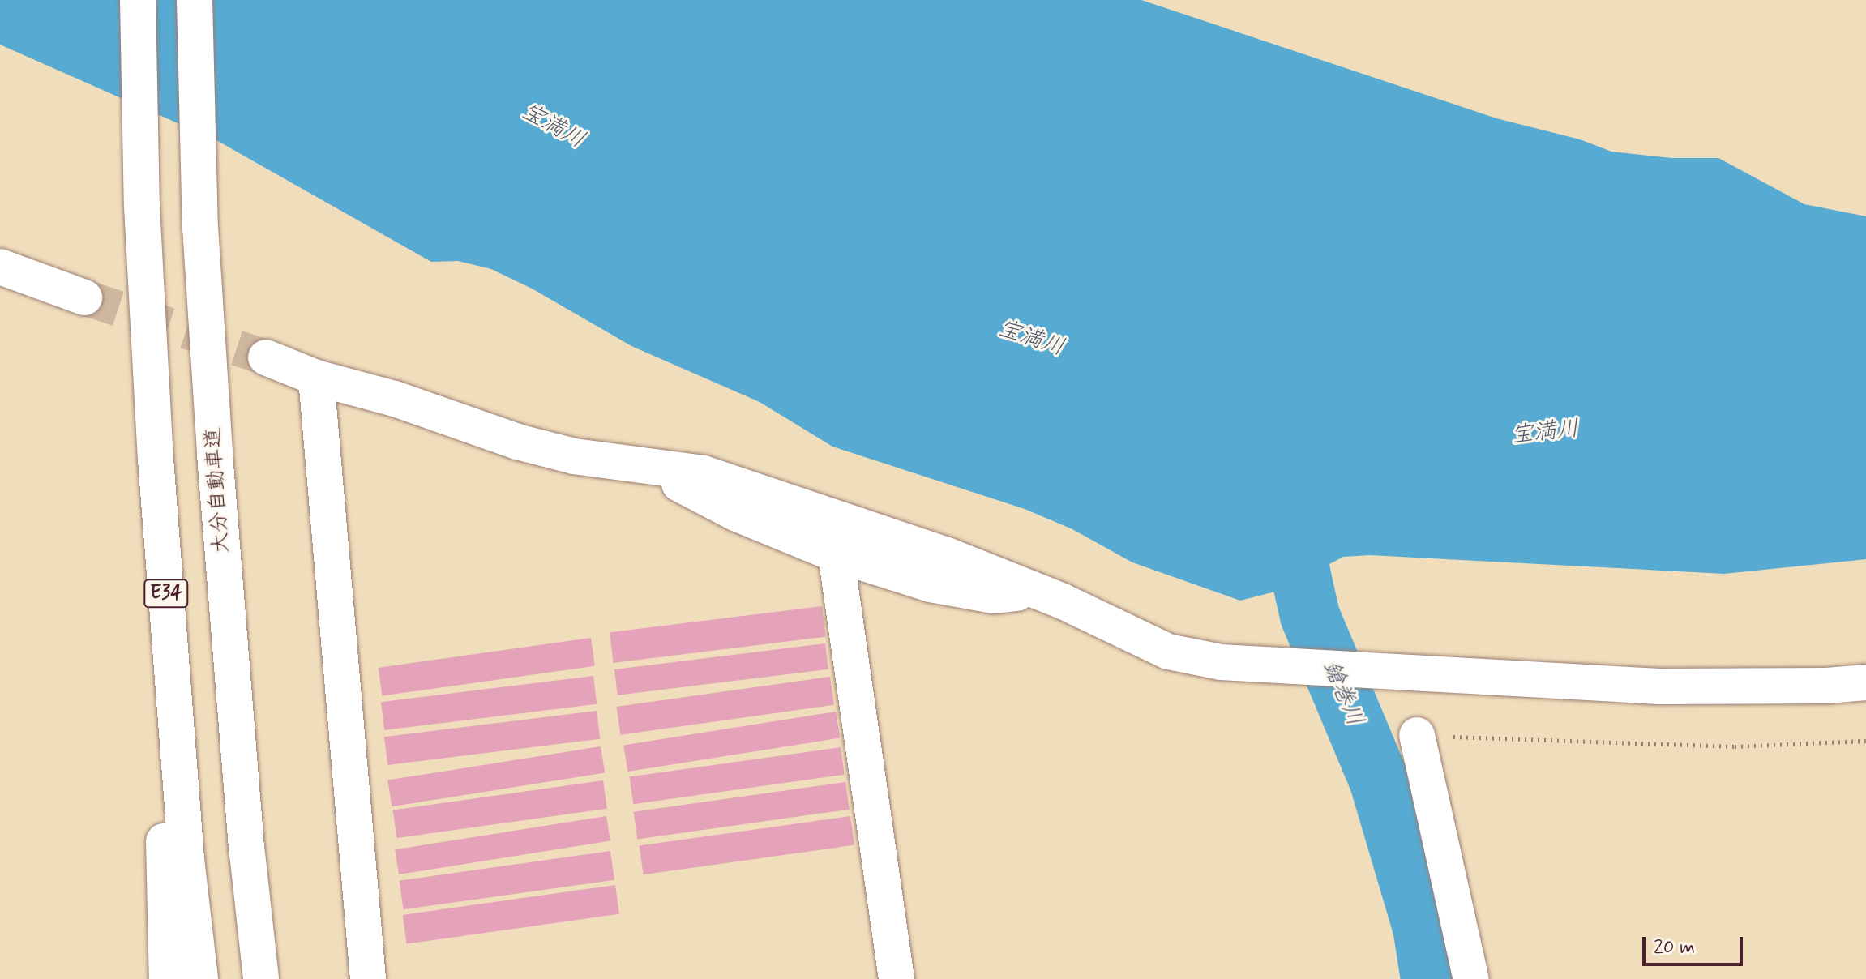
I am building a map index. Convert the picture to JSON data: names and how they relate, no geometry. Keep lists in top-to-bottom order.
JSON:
{
  "streets": {
    "main road": ["大分自動車道", "E34"]
  },
  "water": ["宝満川", "鎗巻川"],
  "scale_bar": "20 m"
}
